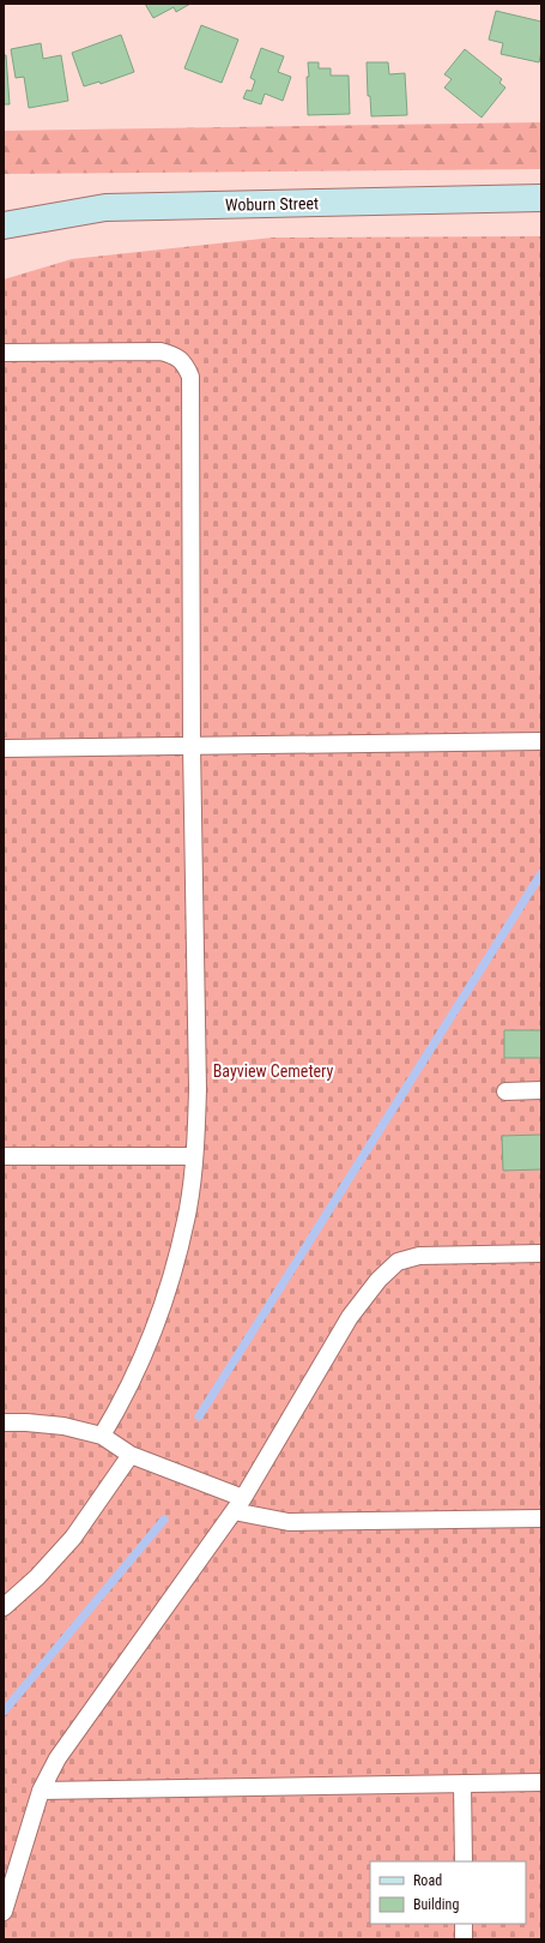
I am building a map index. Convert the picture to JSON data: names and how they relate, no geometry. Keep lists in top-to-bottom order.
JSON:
{
  "streets": {
    "street": ["Woburn Street"]
  },
  "parks": ["Bayview Cemetery"],
  "legend": ["Road", "Building"]
}
